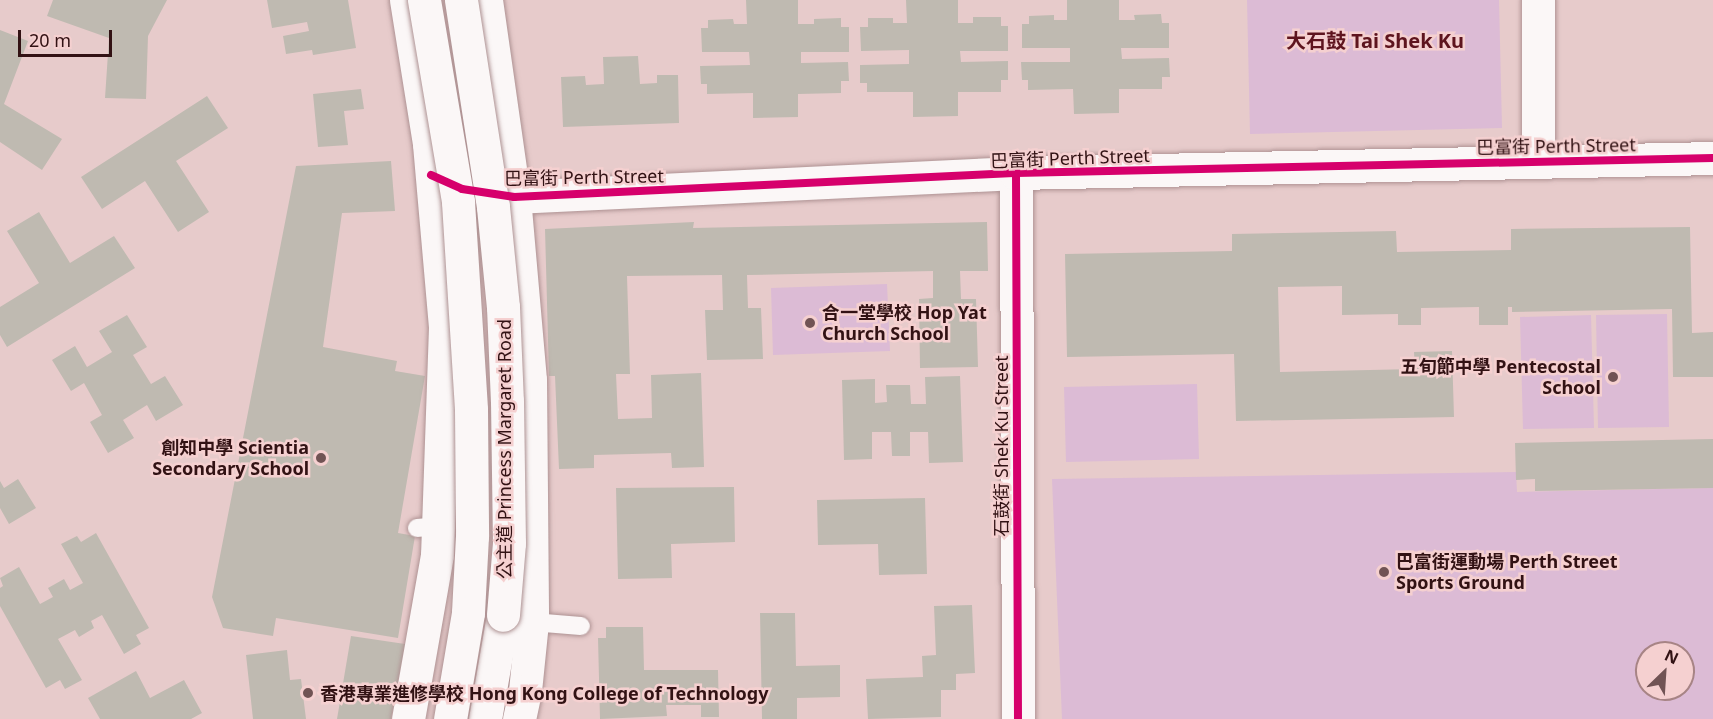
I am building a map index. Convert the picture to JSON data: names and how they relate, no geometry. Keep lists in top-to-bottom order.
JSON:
{
  "streets": {
    "main road": ["巴富街 Perth Street", "石鼓街 Shek Ku Street", "公主道 Princess Margaret Road"]
  },
  "crossings": [
    ["巴富街 Perth Street", "石鼓街 Shek Ku Street"],
    ["巴富街 Perth Street", "公主道 Princess Margaret Road"]
  ],
  "districts": ["大石鼓 Tai Shek Ku"],
  "places": [
    "合一堂學校 Hop Yat Church School",
    "五旬節中學 Pentecostal School",
    "創知中學 Scientia Secondary School",
    "巴富街運動場 Perth Street Sports Ground",
    "香港專業進修學校 Hong Kong College of Technology"
  ],
  "scale_bar": "20 m",
  "north": "top right"
}
